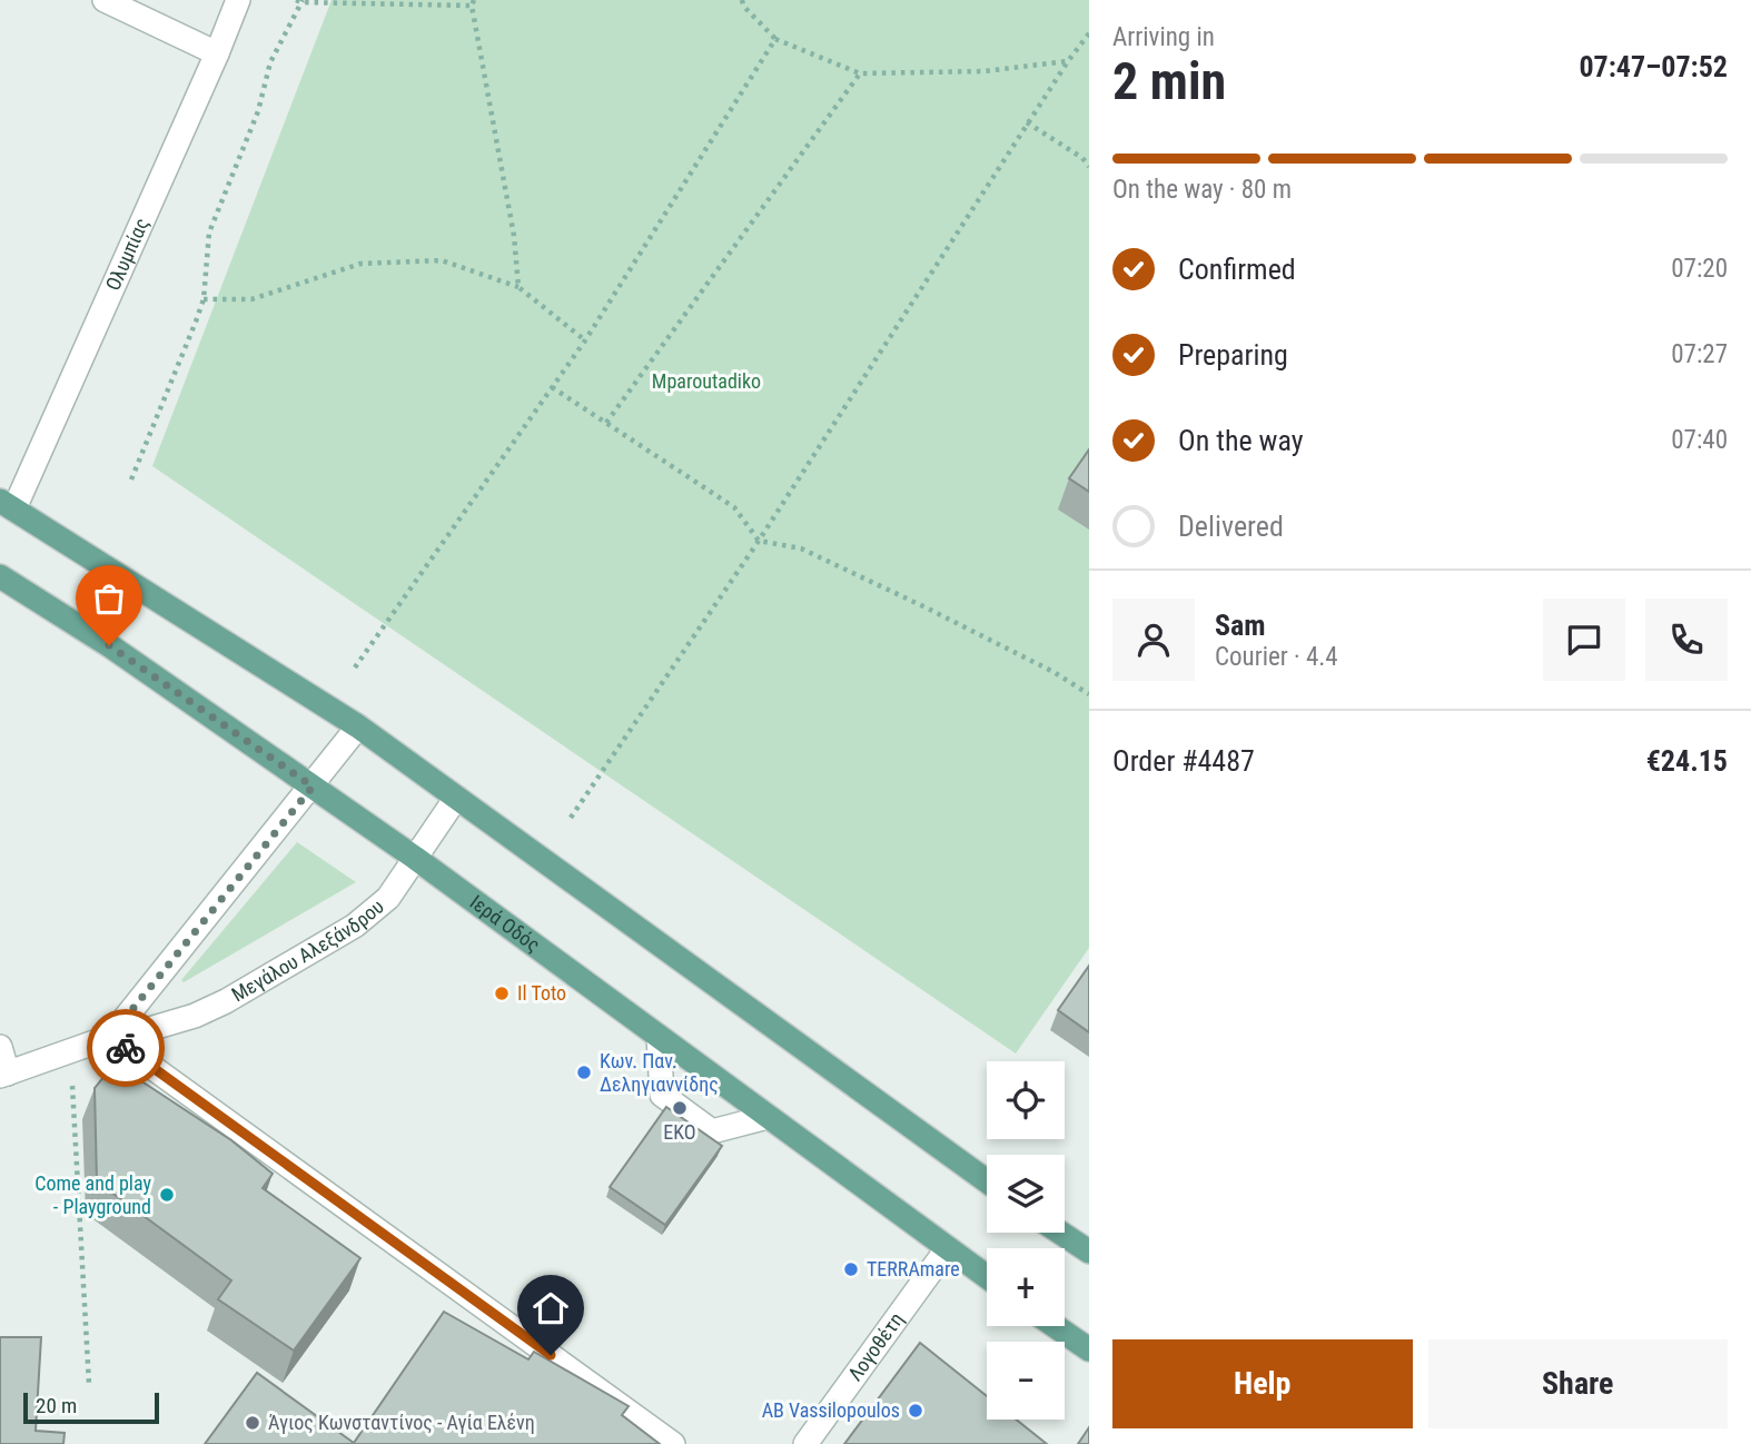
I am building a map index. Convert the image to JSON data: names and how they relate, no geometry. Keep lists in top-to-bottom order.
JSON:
{
  "streets": {
    "main road": ["Ιερά Οδός"],
    "street": ["Ολυμπίας", "Μεγάλου Αλεξάνδρου", "Λογοθέτη"]
  },
  "crossings": [
    ["Ιερά Οδός", "Μεγάλου Αλεξάνδρου"],
    ["Ιερά Οδός", "Λογοθέτη"]
  ],
  "parks": ["Mparoutadiko"],
  "places": [
    "Il Toto",
    "Κων. Παν. Δεληγιαννίδης",
    "EKO",
    "Come and play - Playground",
    "TERRAmare",
    "AB Vassilopoulos",
    "Άγιος Κωνσταντίνος - Αγία Ελένη"
  ],
  "scale_bar": "20 m",
  "page": {
    "heading": ["2 min", "Arriving in", "07:47–07:52"],
    "panel": [
      "Sam",
      "Courier · 4.4",
      "Order #4487",
      "€24.15"
    ],
    "bar": "On the way · 80 m",
    "list": [
      ["Confirmed", "07:20"],
      ["Preparing", "07:27"],
      ["On the way", "07:40"],
      "Delivered"
    ],
    "map_buttons": ["+", "−"],
    "buttons": ["Help", "Share"],
    "scale": "20 m"
  }
}
